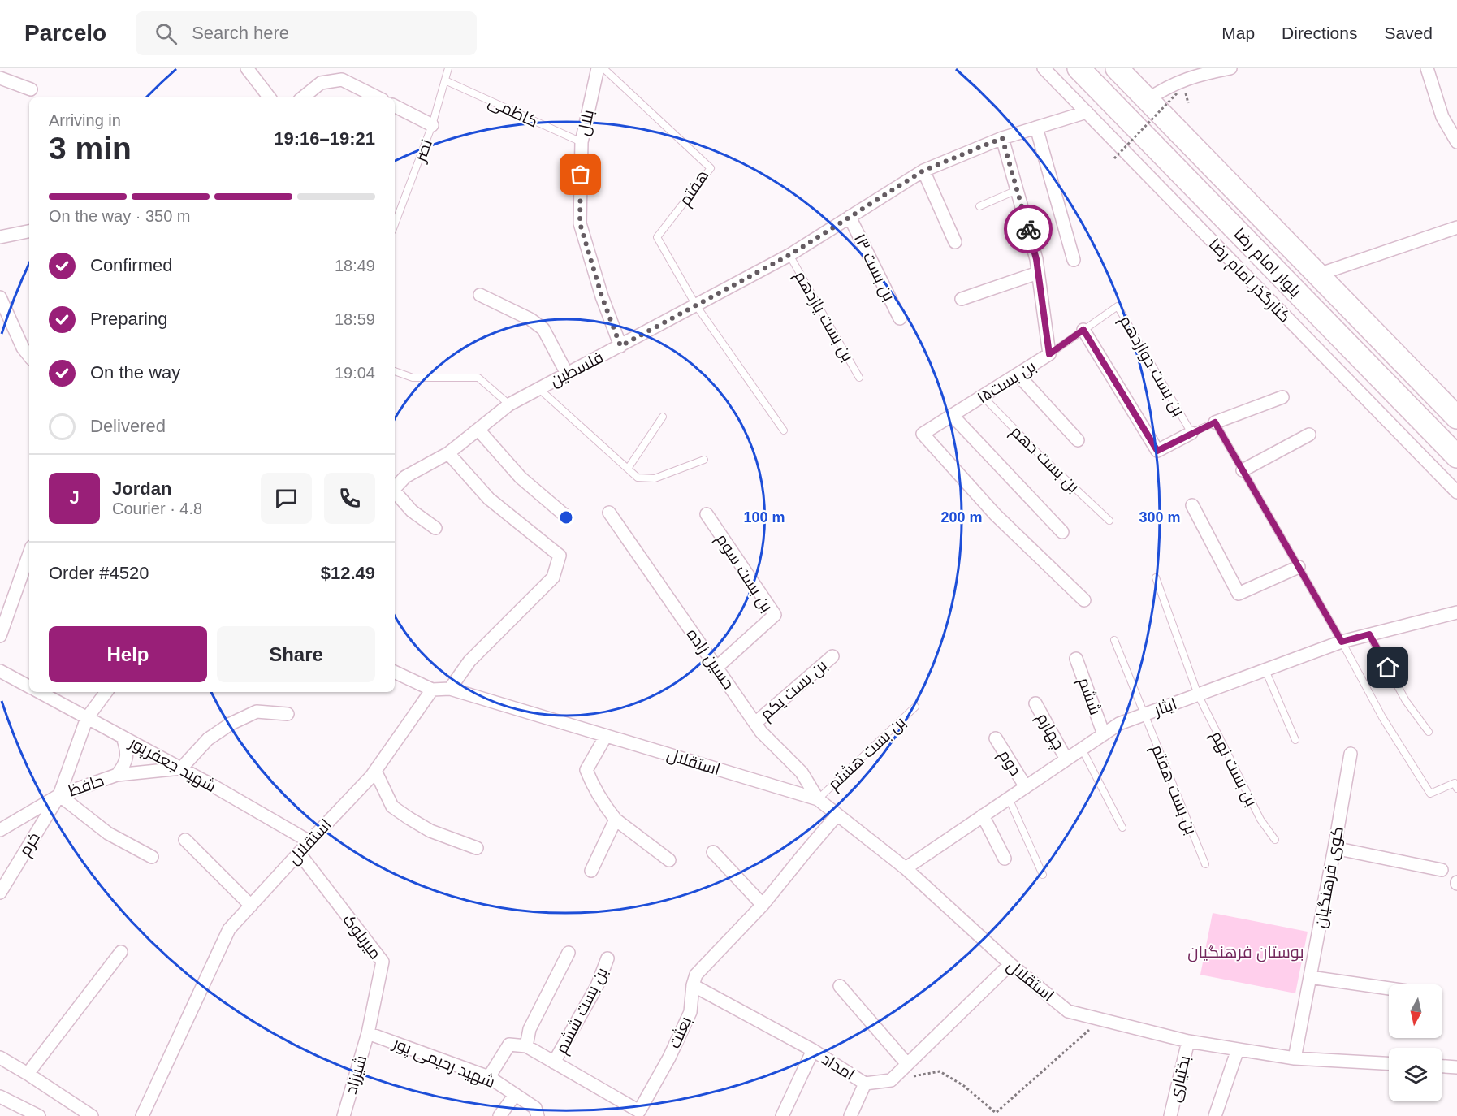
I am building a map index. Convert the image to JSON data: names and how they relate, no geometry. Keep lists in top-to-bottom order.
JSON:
{
  "streets": {
    "highway": ["بلوار امام رضا"],
    "street": [
      "بلال",
      "بن بست ۱۳",
      "کنارگذر امام رضا",
      "فلسطین",
      "بن بست۱۵",
      "بن بست سوم",
      "حسین زاده",
      "بن بست یکم",
      "ششم",
      "ایثار",
      "چهارم",
      "استقلال",
      "دوم",
      "شهید جعفرپور",
      "حافظ",
      "خرم",
      "کوی فرهنگیان",
      "میربلوک",
      "بن بست ششم",
      "بعثت",
      "شهید رحیمی پور",
      "امداد",
      "شیرزاد",
      "بختیاری"
    ],
    "lane": [
      "کاظمی",
      "نصر",
      "هفتم",
      "بن بست یازدهم",
      "بن بست دوازدهم",
      "بن بست دهم",
      "بن بست هشتم",
      "بن بست نهم",
      "بن بست هفتم"
    ]
  },
  "crossings": [
    ["کاظمی", "بلال"],
    ["کاظمی", "نصر"],
    ["بلال", "فلسطین"],
    ["هفتم", "فلسطین"],
    ["بلوار امام رضا", "کنارگذر امام رضا"],
    ["بن بست ۱۳", "فلسطین"],
    ["کنارگذر امام رضا", "فلسطین"],
    ["بن بست یازدهم", "فلسطین"],
    ["بن بست دوازدهم", "بن بست۱۵"],
    ["فلسطین", "بن بست۱۵"],
    ["بن بست۱۵", "بن بست دهم"],
    ["بن بست سوم", "حسین زاده"],
    ["حسین زاده", "بن بست یکم"],
    ["حسین زاده", "بن بست هشتم"],
    ["حسین زاده", "استقلال"],
    ["ششم", "ایثار"],
    ["ایثار", "چهارم"],
    ["ایثار", "استقلال"],
    ["ایثار", "دوم"],
    ["ایثار", "بن بست نهم"],
    ["ایثار", "بن بست هفتم"],
    ["بن بست هشتم", "استقلال"],
    ["استقلال", "شهید جعفرپور"],
    ["استقلال", "کوی فرهنگیان"],
    ["استقلال", "میربلوک"],
    ["استقلال", "بعثت"],
    ["استقلال", "بختیاری"],
    ["شهید جعفرپور", "حافظ"],
    ["شهید جعفرپور", "خرم"],
    ["حافظ", "خرم"],
    ["میربلوک", "شهید رحیمی پور"],
    ["میربلوک", "شیرزاد"],
    ["بن بست ششم", "بعثت"],
    ["بعثت", "امداد"],
    ["شهید رحیمی پور", "شیرزاد"]
  ],
  "parks": ["بوستان فرهنگیان"],
  "north": "bottom",
  "page": {
    "header": "Parcelo",
    "search": "Search here",
    "nav": ["Map", "Directions", "Saved"],
    "heading": ["3 min", "Arriving in", "19:16–19:21"],
    "panel": [
      "Jordan",
      "Courier · 4.8",
      "Order #4520",
      "$12.49"
    ],
    "bar": "On the way · 350 m",
    "list": [
      ["Confirmed", "18:49"],
      ["Preparing", "18:59"],
      ["On the way", "19:04"],
      "Delivered"
    ],
    "round": "J",
    "buttons": ["Help", "Share"]
  },
  "rings": ["100 m", "200 m", "300 m"]
}
